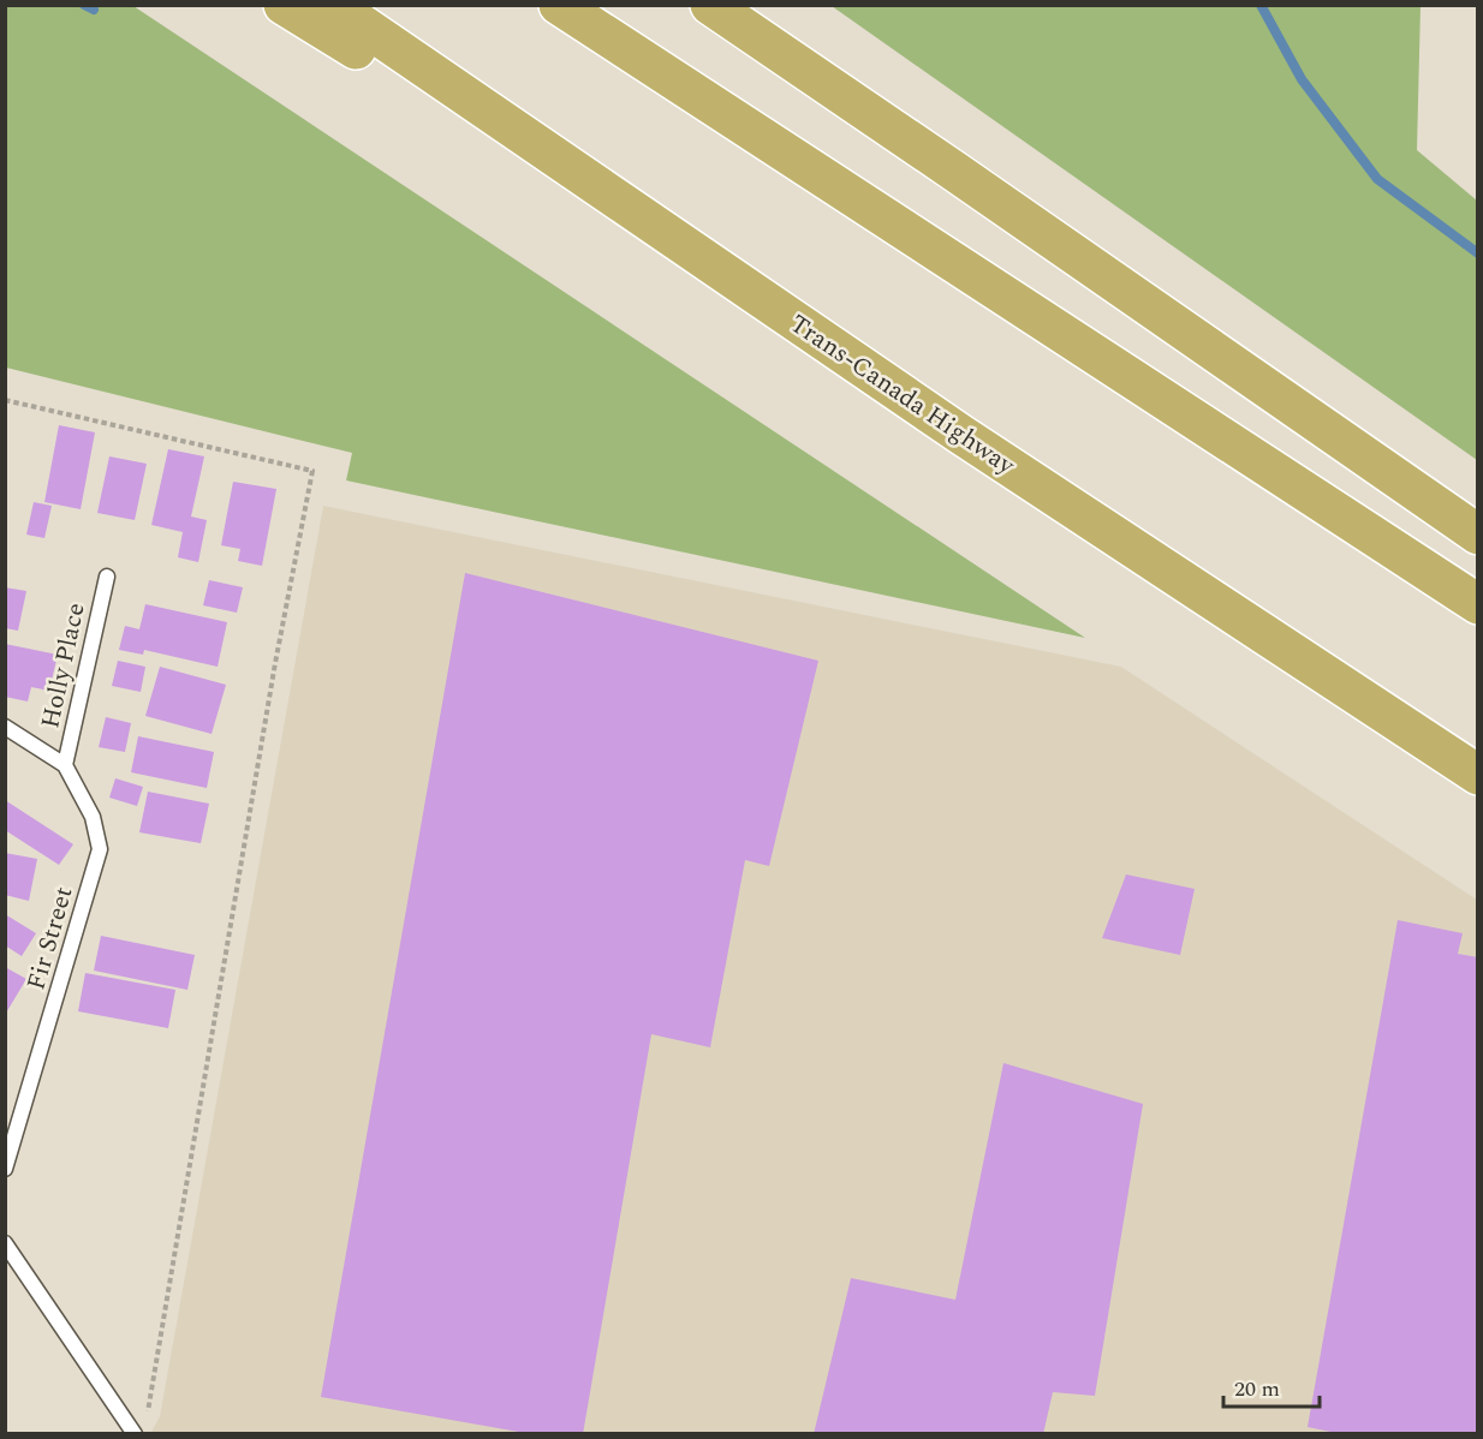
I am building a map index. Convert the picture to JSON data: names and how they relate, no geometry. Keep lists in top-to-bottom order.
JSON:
{
  "streets": {
    "highway": ["Trans-Canada Highway"],
    "lane": ["Holly Place", "Fir Street"]
  },
  "crossings": [
    ["Holly Place", "Fir Street"]
  ],
  "scale_bar": "20 m"
}
